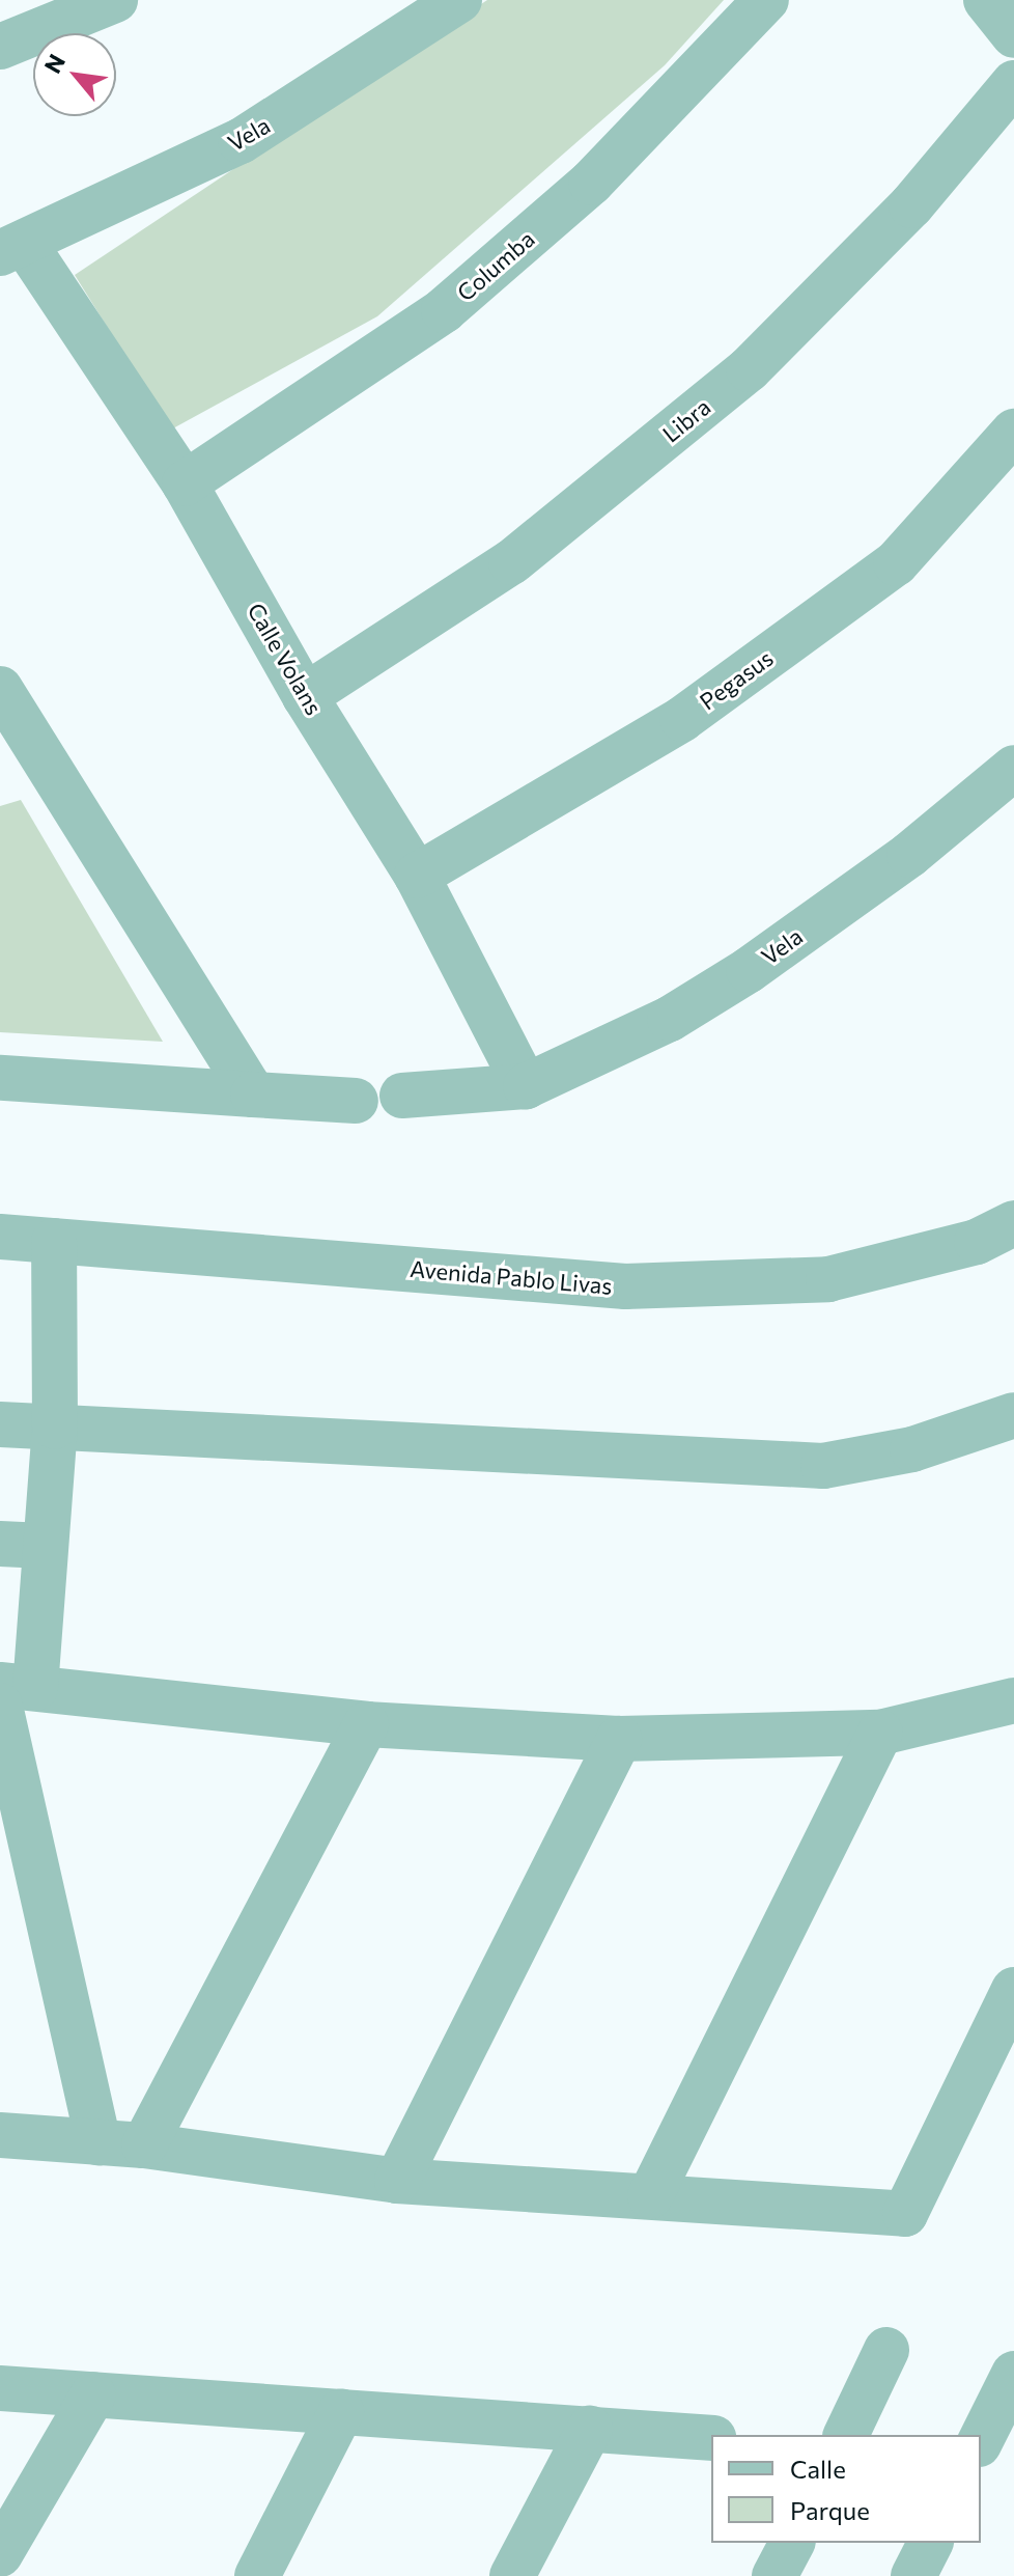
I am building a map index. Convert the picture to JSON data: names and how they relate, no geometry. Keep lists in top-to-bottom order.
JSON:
{
  "streets": {
    "street": [
      "Vela",
      "Columba",
      "Libra",
      "Calle Volans",
      "Pegasus",
      "Avenida Pablo Livas"
    ]
  },
  "crossings": [
    ["Vela", "Calle Volans"],
    ["Columba", "Calle Volans"],
    ["Libra", "Calle Volans"],
    ["Calle Volans", "Pegasus"]
  ],
  "legend": ["Calle", "Parque"],
  "north": "top left"
}
